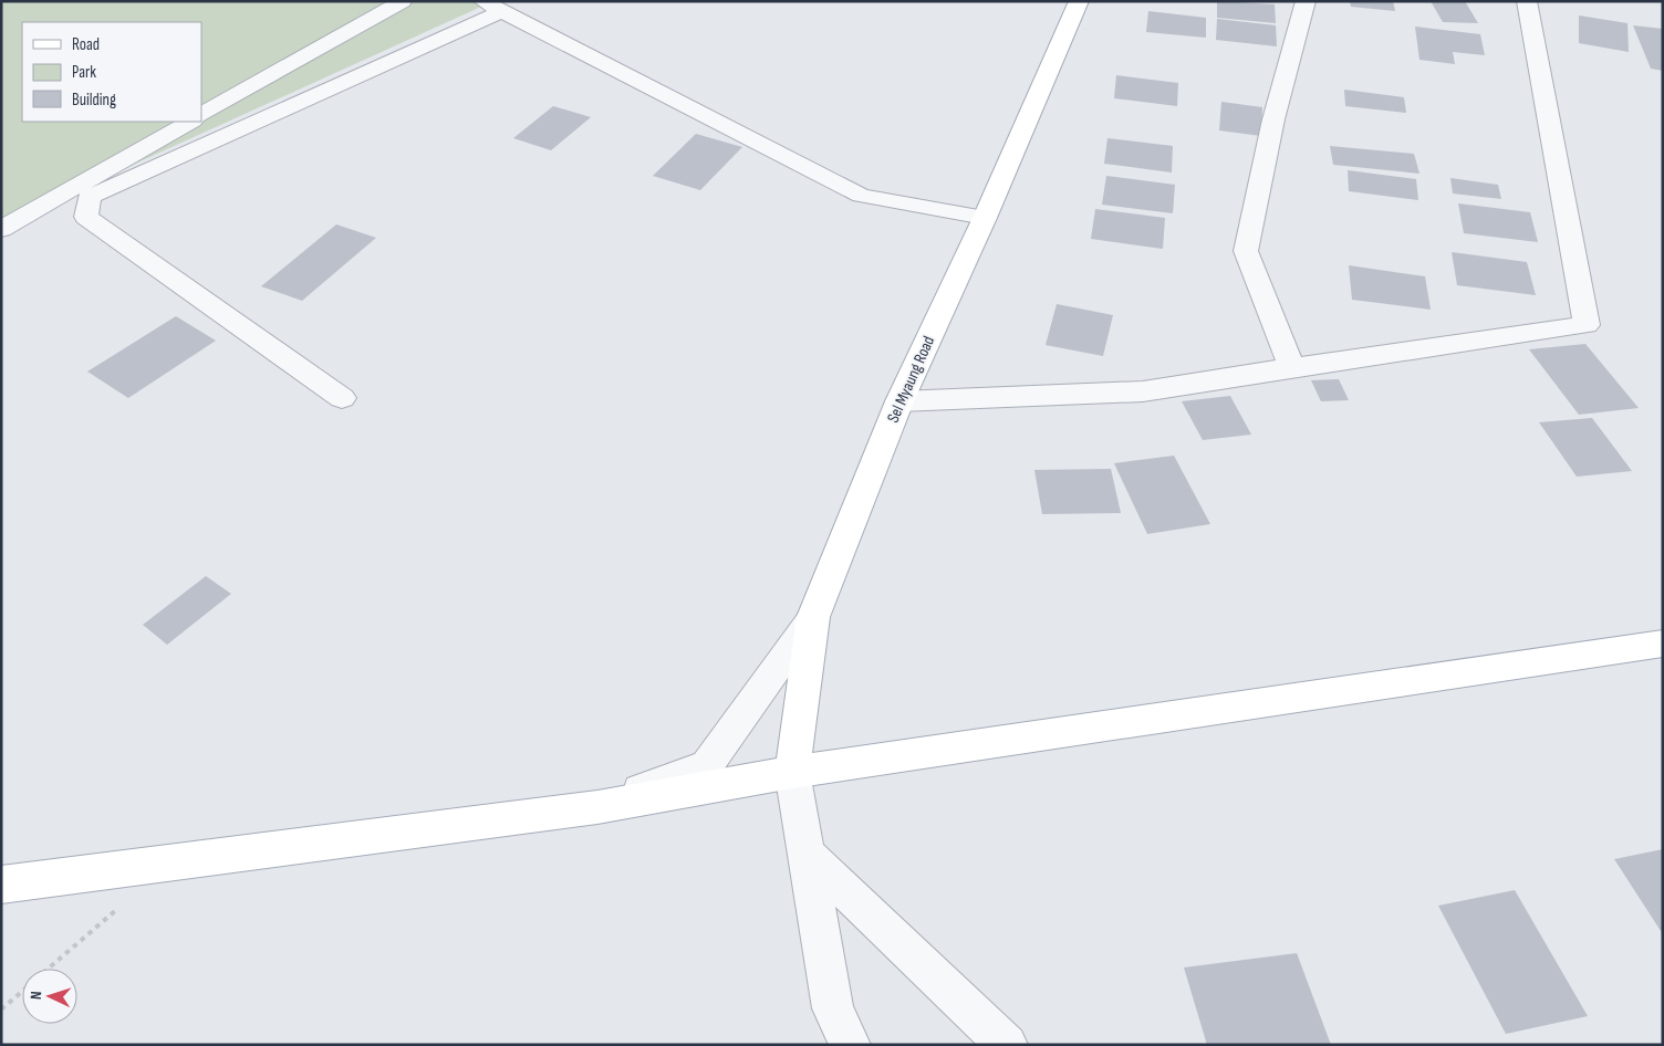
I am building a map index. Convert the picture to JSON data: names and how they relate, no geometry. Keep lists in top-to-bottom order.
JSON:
{
  "streets": {
    "main road": ["Sel Myaung Road"]
  },
  "legend": ["Road", "Park", "Building"],
  "north": "left"
}
